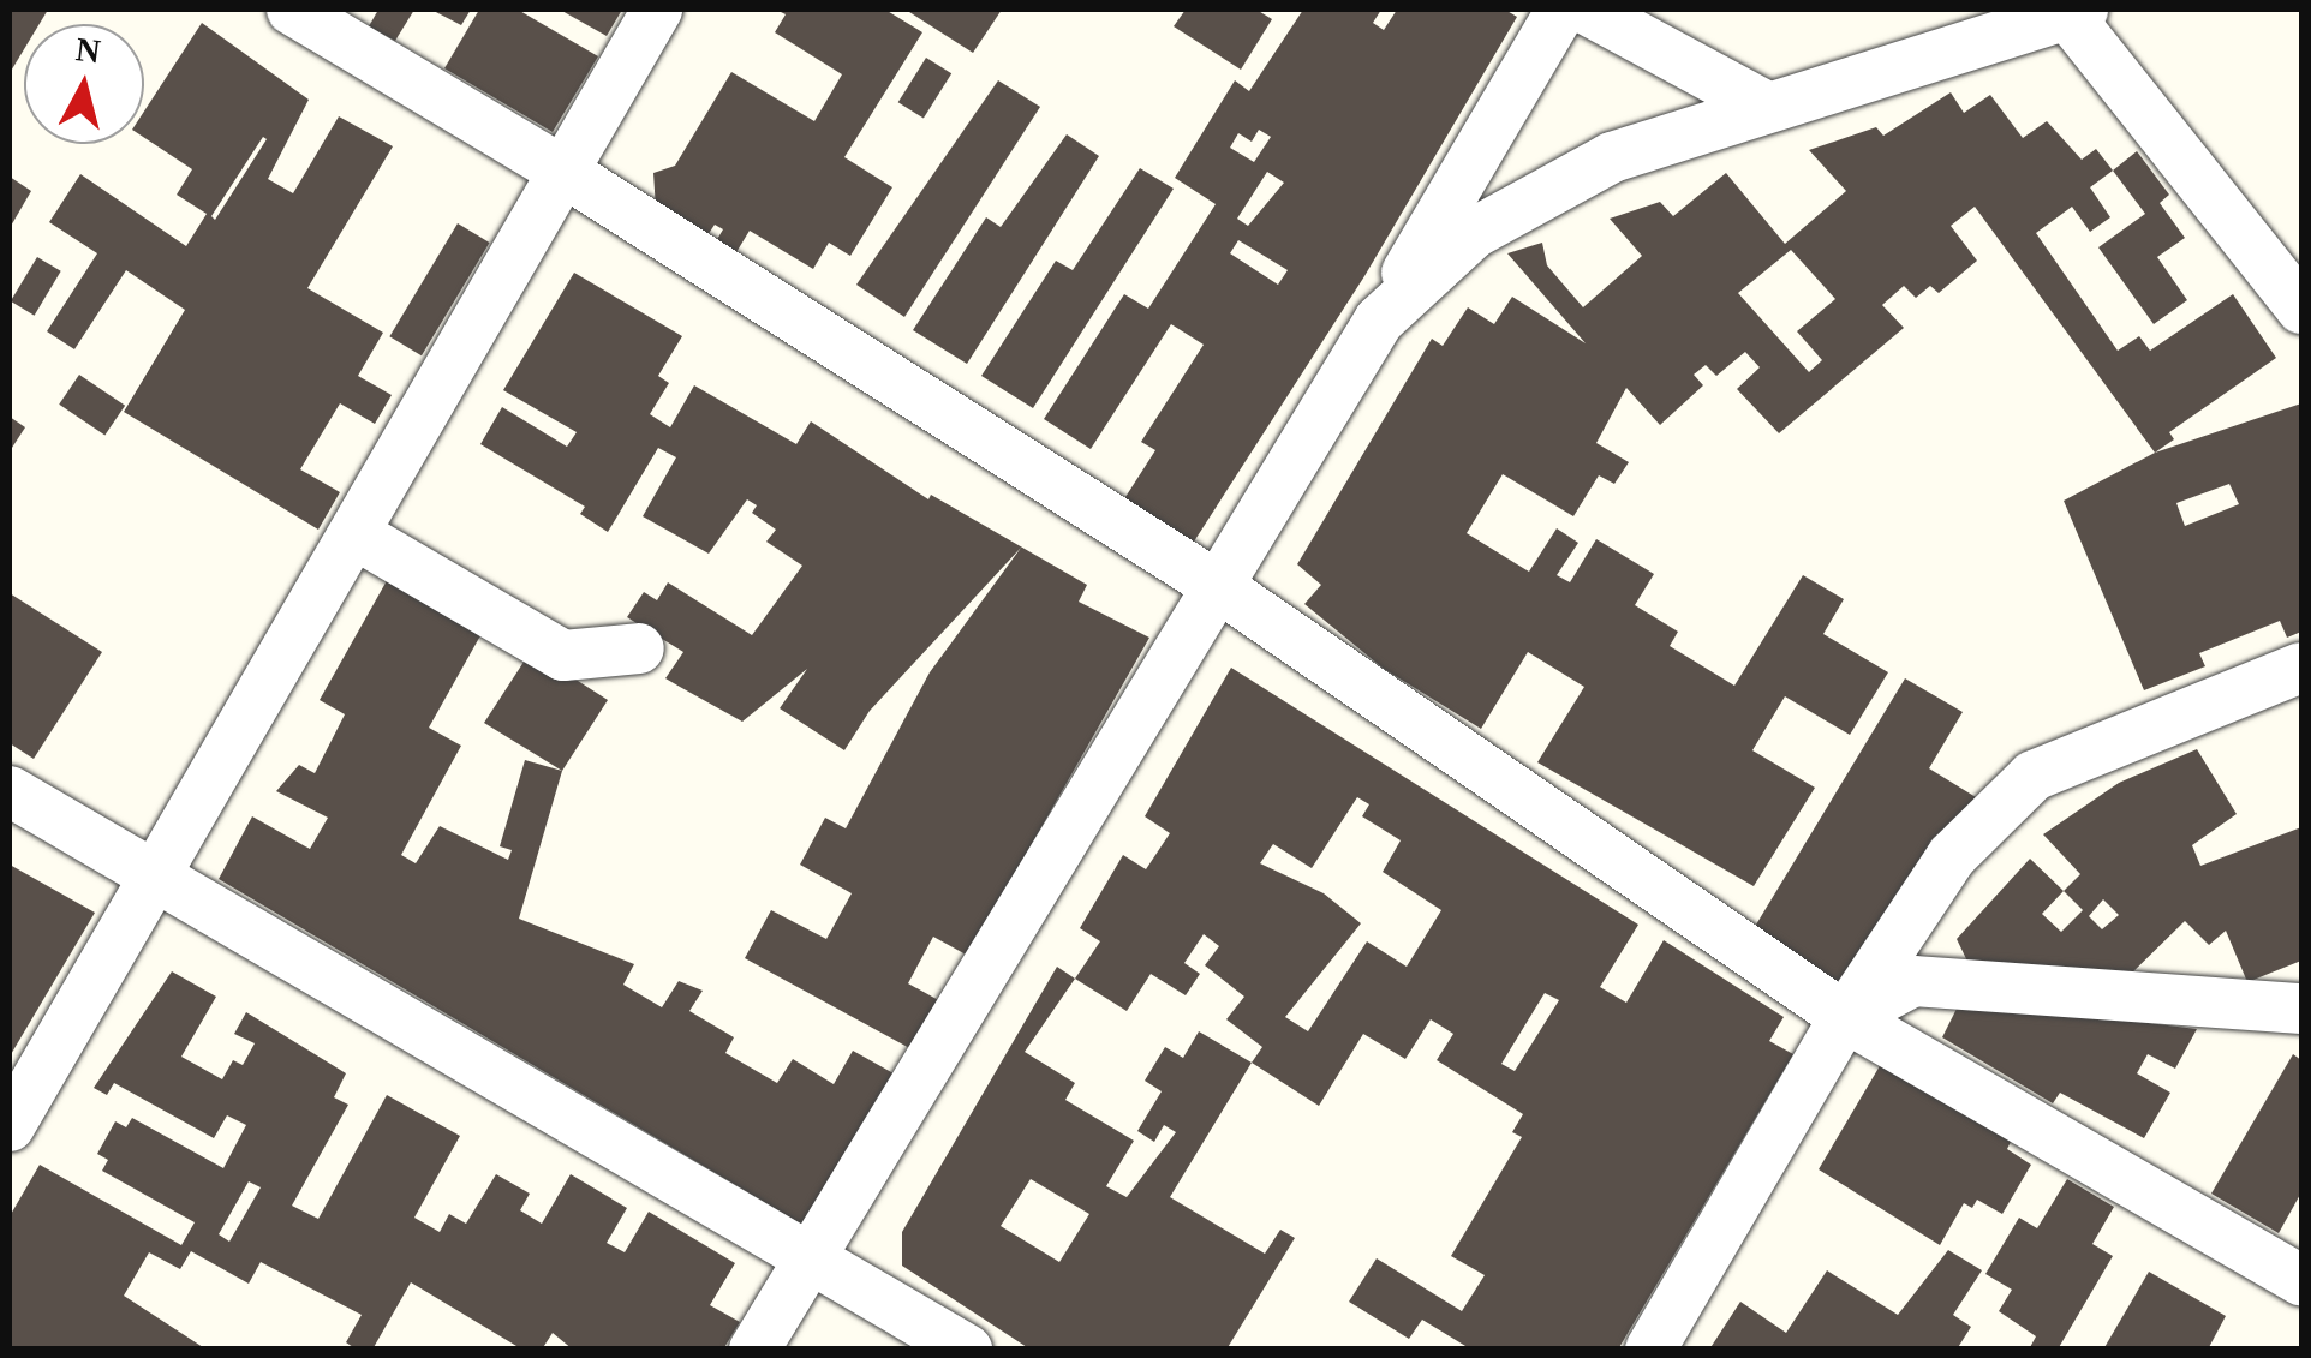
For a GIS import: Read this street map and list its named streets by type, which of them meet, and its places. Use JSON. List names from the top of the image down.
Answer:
{
  "north": "top"
}
